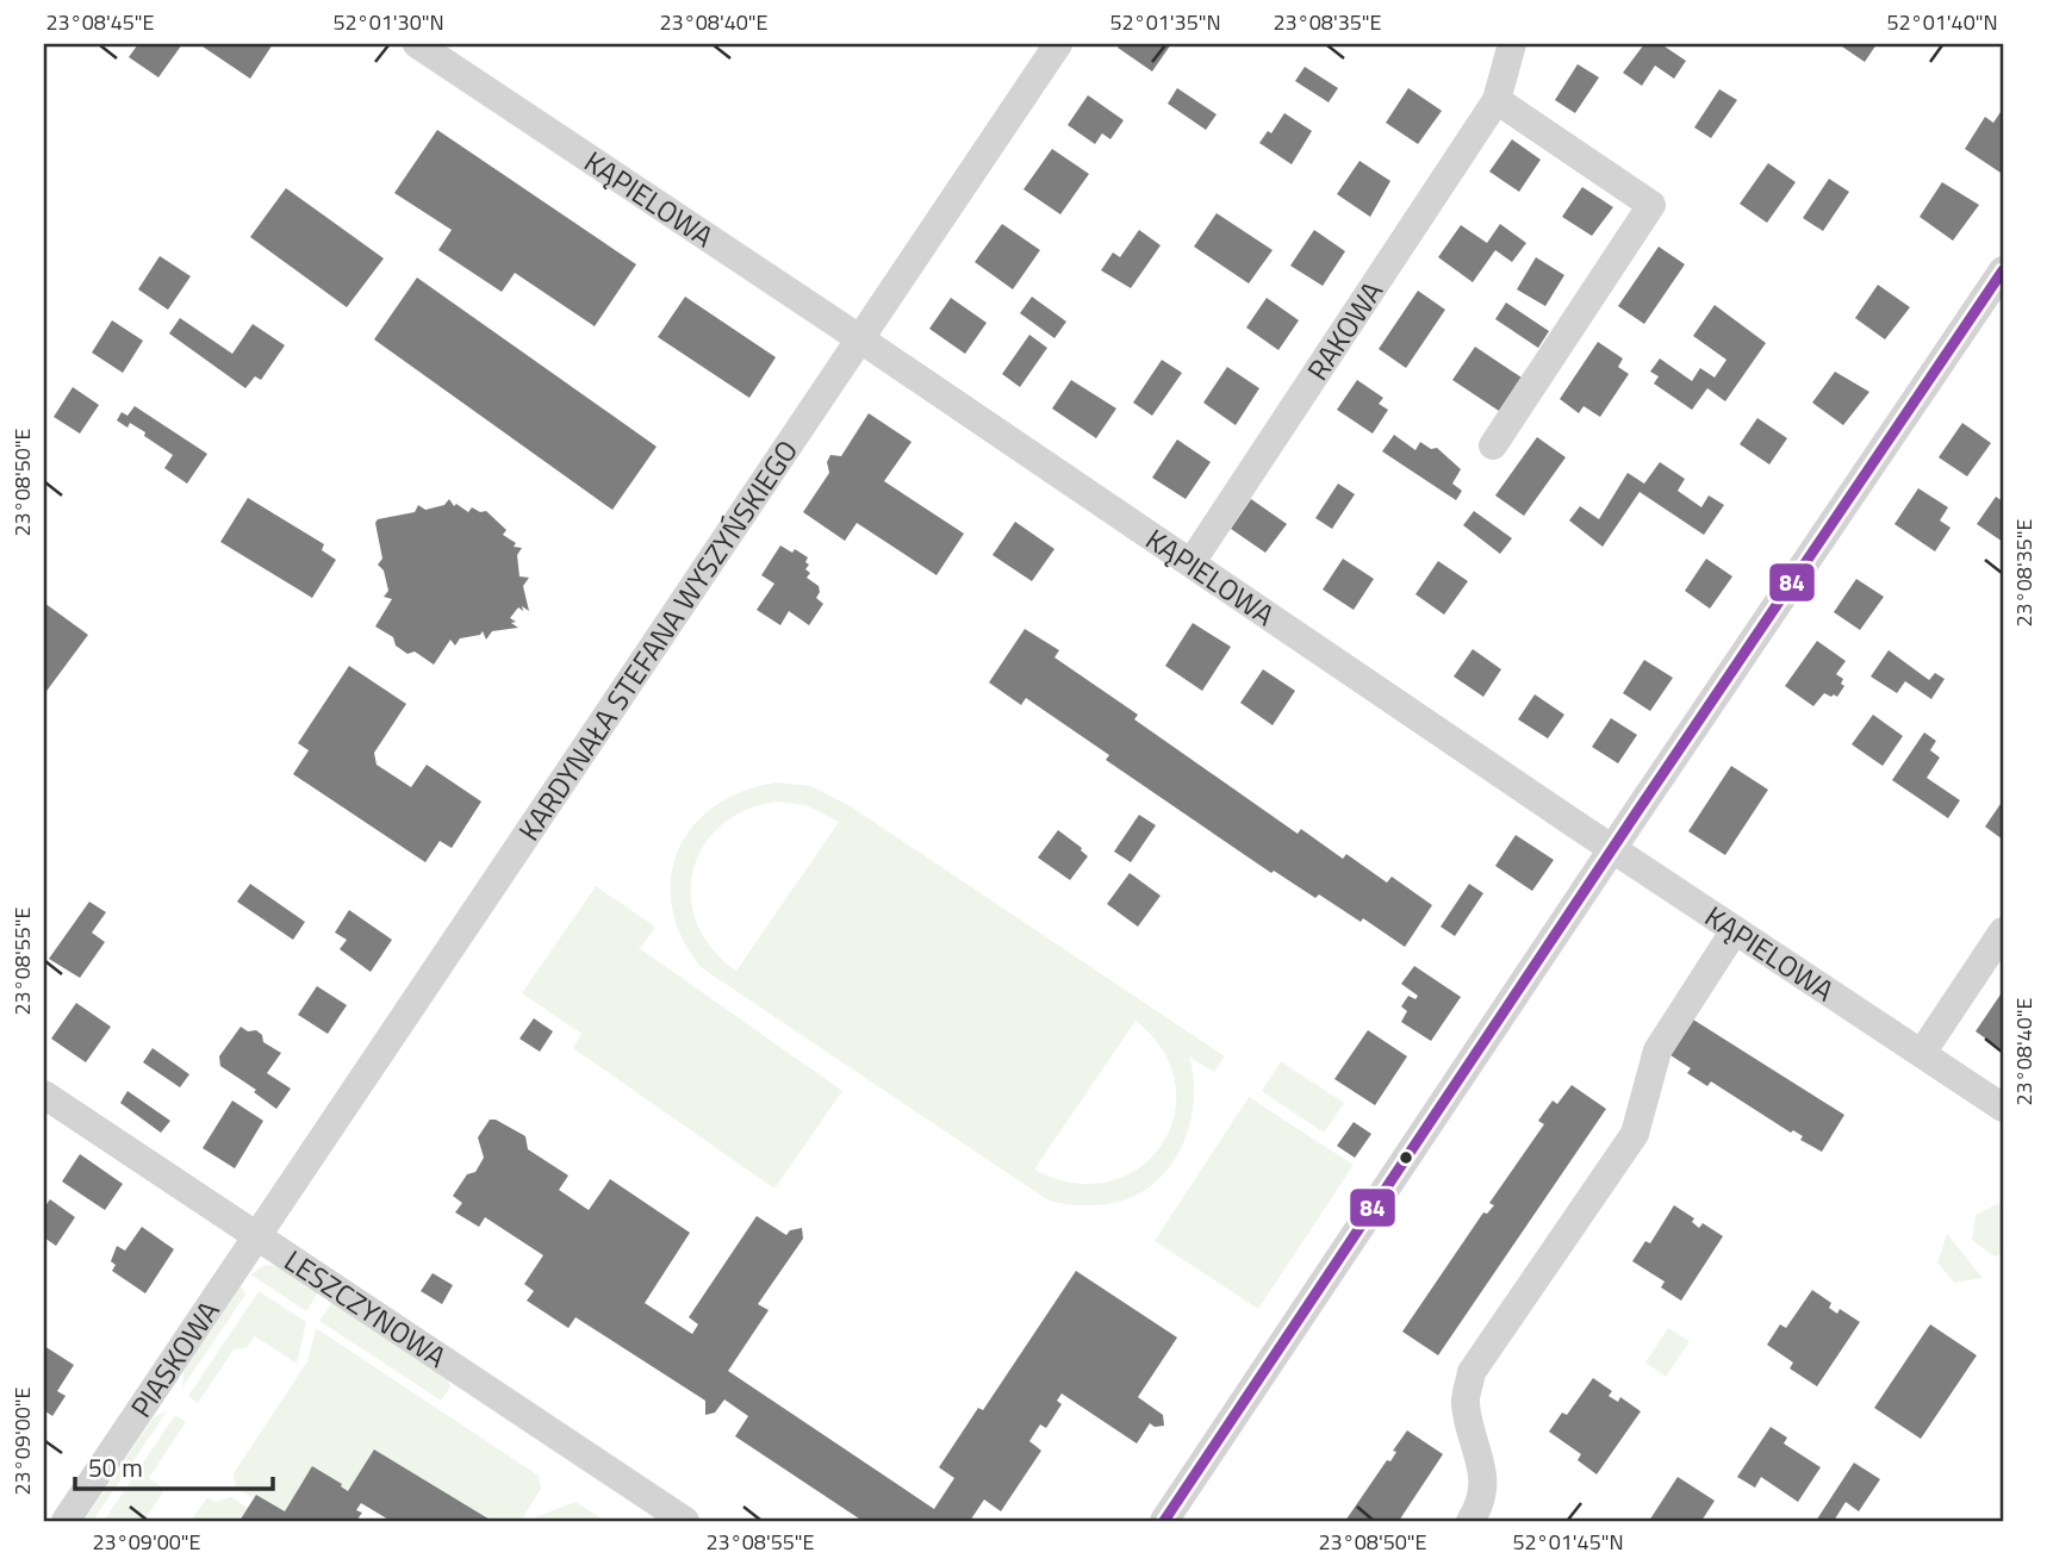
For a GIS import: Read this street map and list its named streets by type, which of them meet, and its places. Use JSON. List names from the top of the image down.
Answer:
{
  "streets": {
    "street": [
      "KĄPIELOWA",
      "RAKOWA",
      "KARDYNAŁA STEFANA WYSZYŃSKIEGO",
      "LESZCZYNOWA",
      "PIASKOWA"
    ]
  },
  "crossings": [
    ["KĄPIELOWA", "RAKOWA"],
    ["KĄPIELOWA", "KARDYNAŁA STEFANA WYSZYŃSKIEGO"],
    ["KARDYNAŁA STEFANA WYSZYŃSKIEGO", "LESZCZYNOWA"],
    ["KARDYNAŁA STEFANA WYSZYŃSKIEGO", "PIASKOWA"],
    ["LESZCZYNOWA", "PIASKOWA"]
  ],
  "lines": ["transit line 84"],
  "scale_bar": "50 m",
  "coordinates": [
    "23°08'45\"E",
    "52°01'30\"N",
    "23°08'40\"E",
    "52°01'35\"N",
    "23°08'35\"E",
    "52°01'40\"N",
    "23°08'50\"E",
    "23°08'55\"E",
    "23°09'00\"E",
    "52°01'45\"N"
  ]
}
